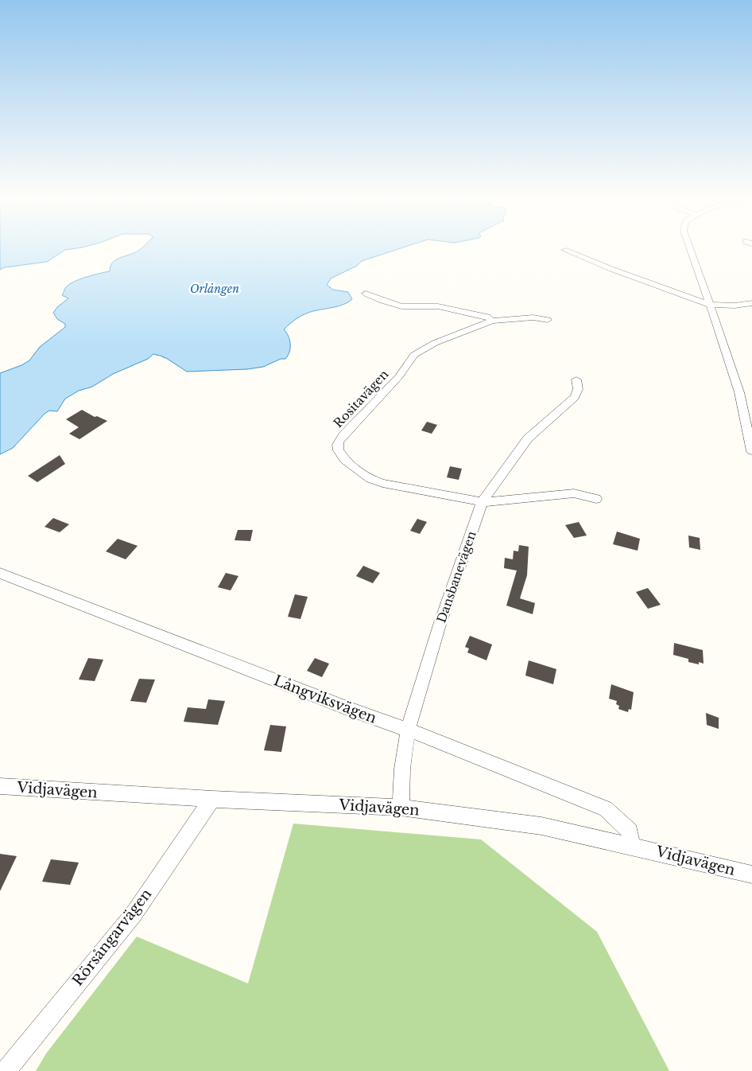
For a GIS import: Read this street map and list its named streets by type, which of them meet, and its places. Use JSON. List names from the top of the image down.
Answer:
{
  "streets": {
    "street": [
      "Rositavägen",
      "Dansbanevägen",
      "Långviksvägen",
      "Vidjavägen",
      "Rörsångarvägen"
    ]
  },
  "crossings": [
    ["Rositavägen", "Dansbanevägen"],
    ["Dansbanevägen", "Långviksvägen"],
    ["Dansbanevägen", "Vidjavägen"],
    ["Långviksvägen", "Vidjavägen"],
    ["Vidjavägen", "Rörsångarvägen"]
  ],
  "water": ["Orlången"]
}
